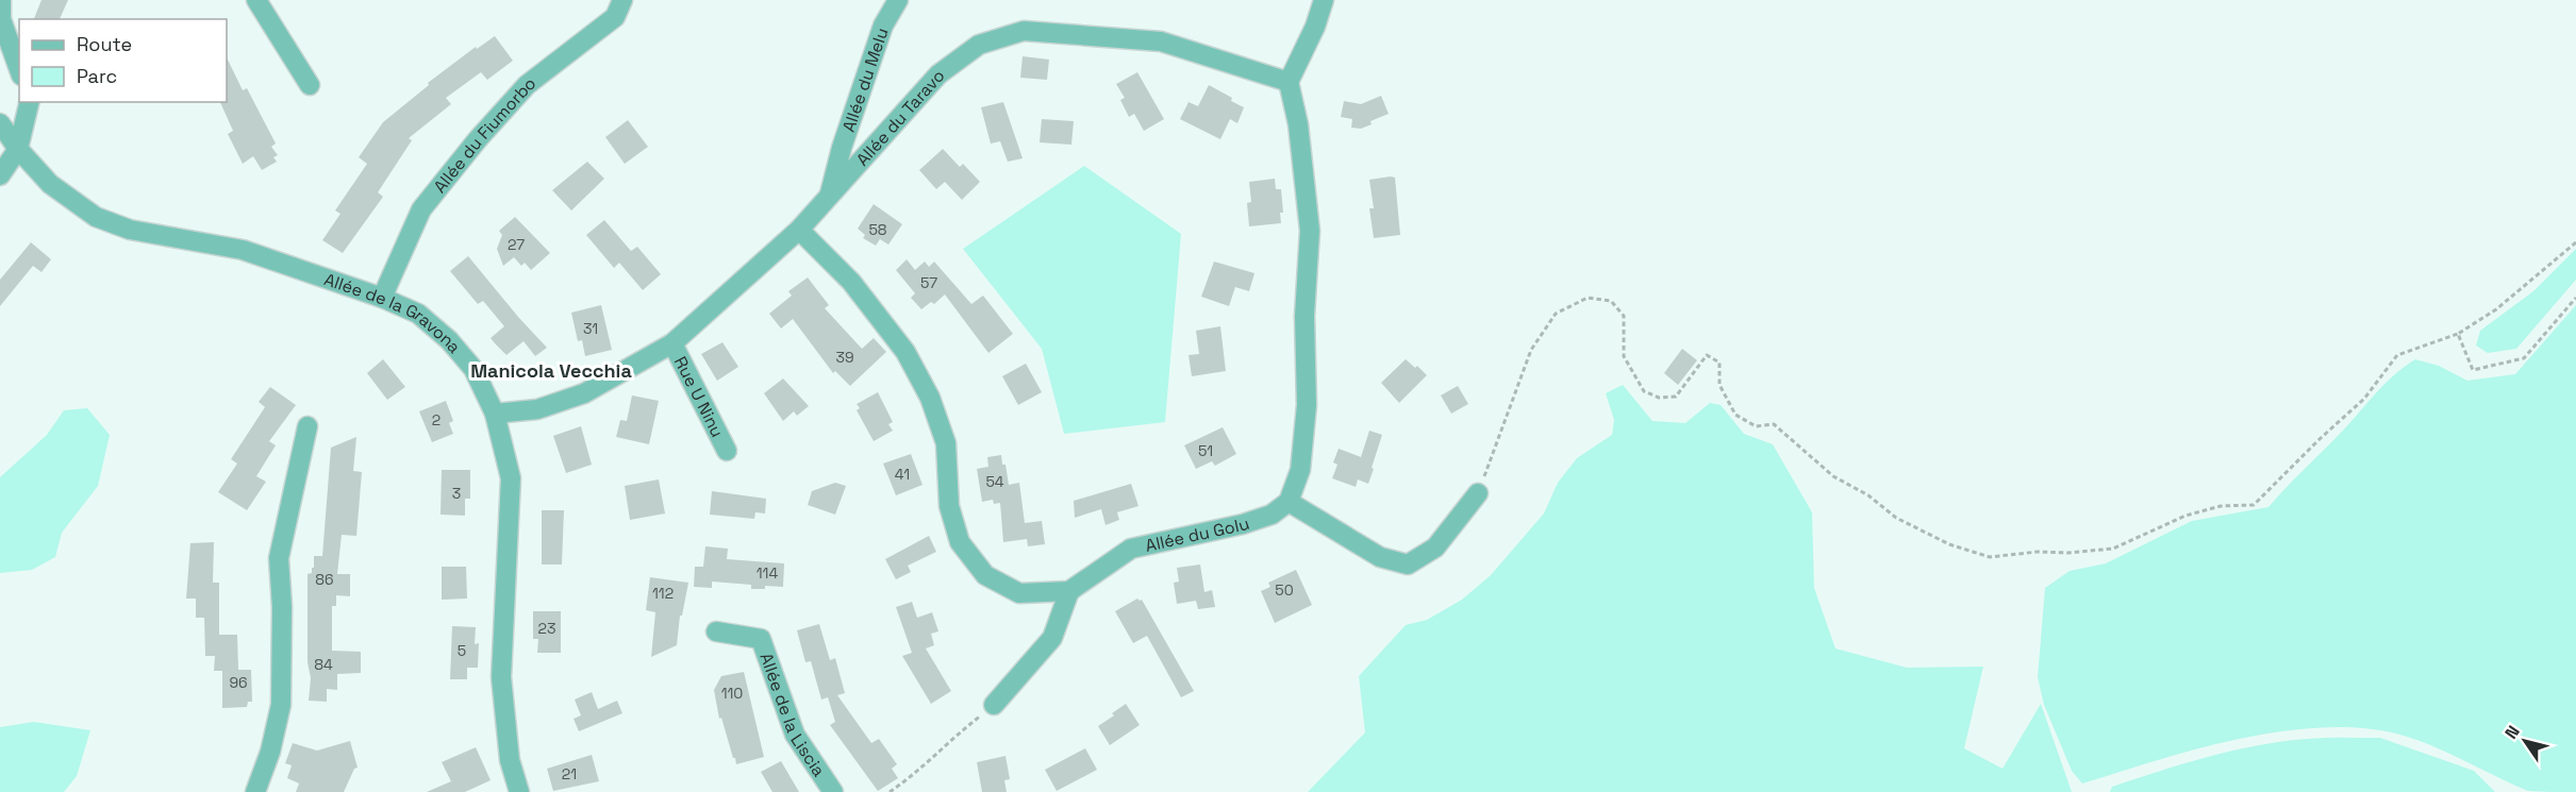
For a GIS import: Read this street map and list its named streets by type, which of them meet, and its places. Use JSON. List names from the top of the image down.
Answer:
{
  "streets": {
    "street": [
      "Allée du Melu",
      "Allée du Taravo",
      "Allée du Fiumorbo",
      "Allée de la Gravona",
      "Rue U Ninu",
      "Allée du Golu",
      "Allée de la Liscia"
    ]
  },
  "crossings": [
    ["Allée du Melu", "Allée du Taravo"],
    ["Allée du Taravo", "Allée de la Gravona"],
    ["Allée du Taravo", "Rue U Ninu"],
    ["Allée du Fiumorbo", "Allée de la Gravona"]
  ],
  "districts": ["Manicola Vecchia"],
  "house_numbers": [
    "58",
    "27",
    "57",
    "31",
    "39",
    "2",
    "51",
    "41",
    "54",
    "3",
    "114",
    "86",
    "50",
    "112",
    "23",
    "5",
    "84",
    "96",
    "110",
    "21"
  ],
  "legend": ["Route", "Parc"],
  "north": "top left"
}
